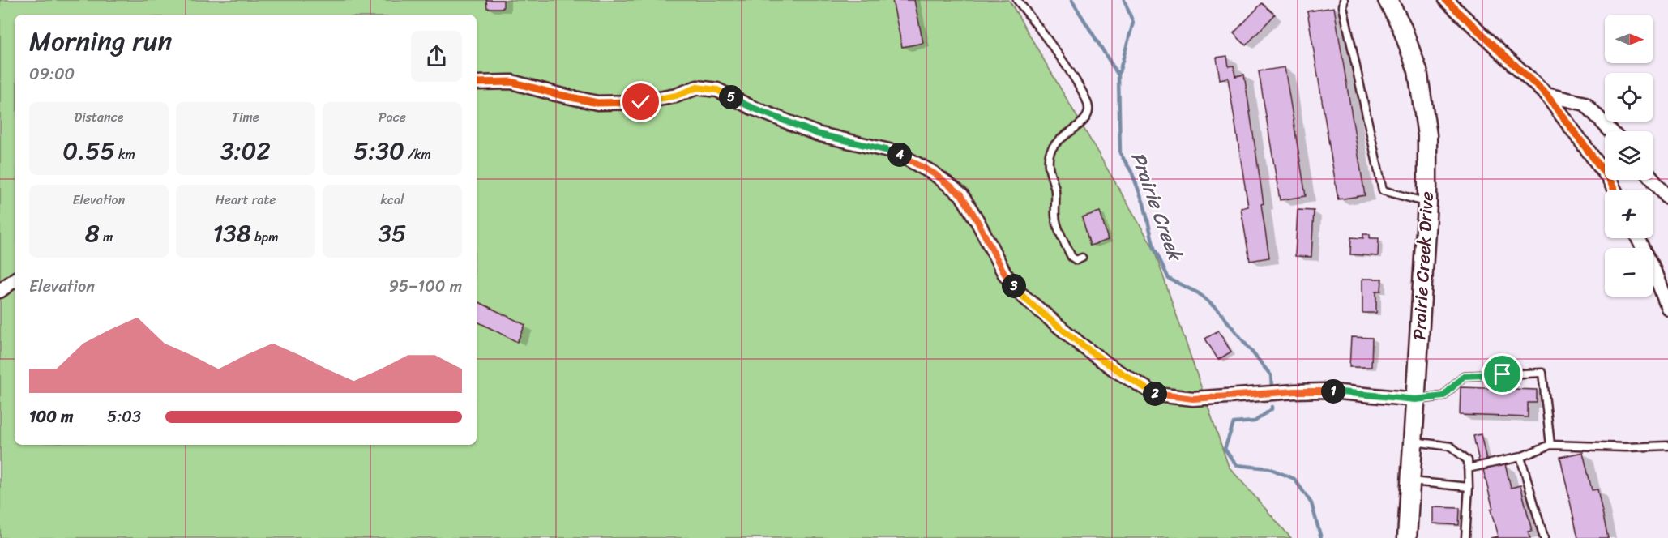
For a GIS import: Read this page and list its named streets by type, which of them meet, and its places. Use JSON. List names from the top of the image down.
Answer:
{
  "streets": {
    "main road": ["Prairie Creek Drive"]
  },
  "water": ["Prairie Creek"],
  "north": "right",
  "page": {
    "map_buttons": ["+", "−"],
    "heading": ["Morning run", "09:00"],
    "pins": [
      "5",
      "4",
      "3",
      "1",
      "2"
    ],
    "stats": [
      ["Distance", "0.55 km"],
      ["Time", "3:02"],
      ["Pace", "5:30 /km"],
      ["Elevation", "8 m"],
      ["Heart rate", "138 bpm"],
      ["kcal", "35"]
    ],
    "chart": ["Elevation", "95–100 m"],
    "list": [
      {
        "name": "100 m",
        "note": "5:03"
      }
    ]
  }
}
